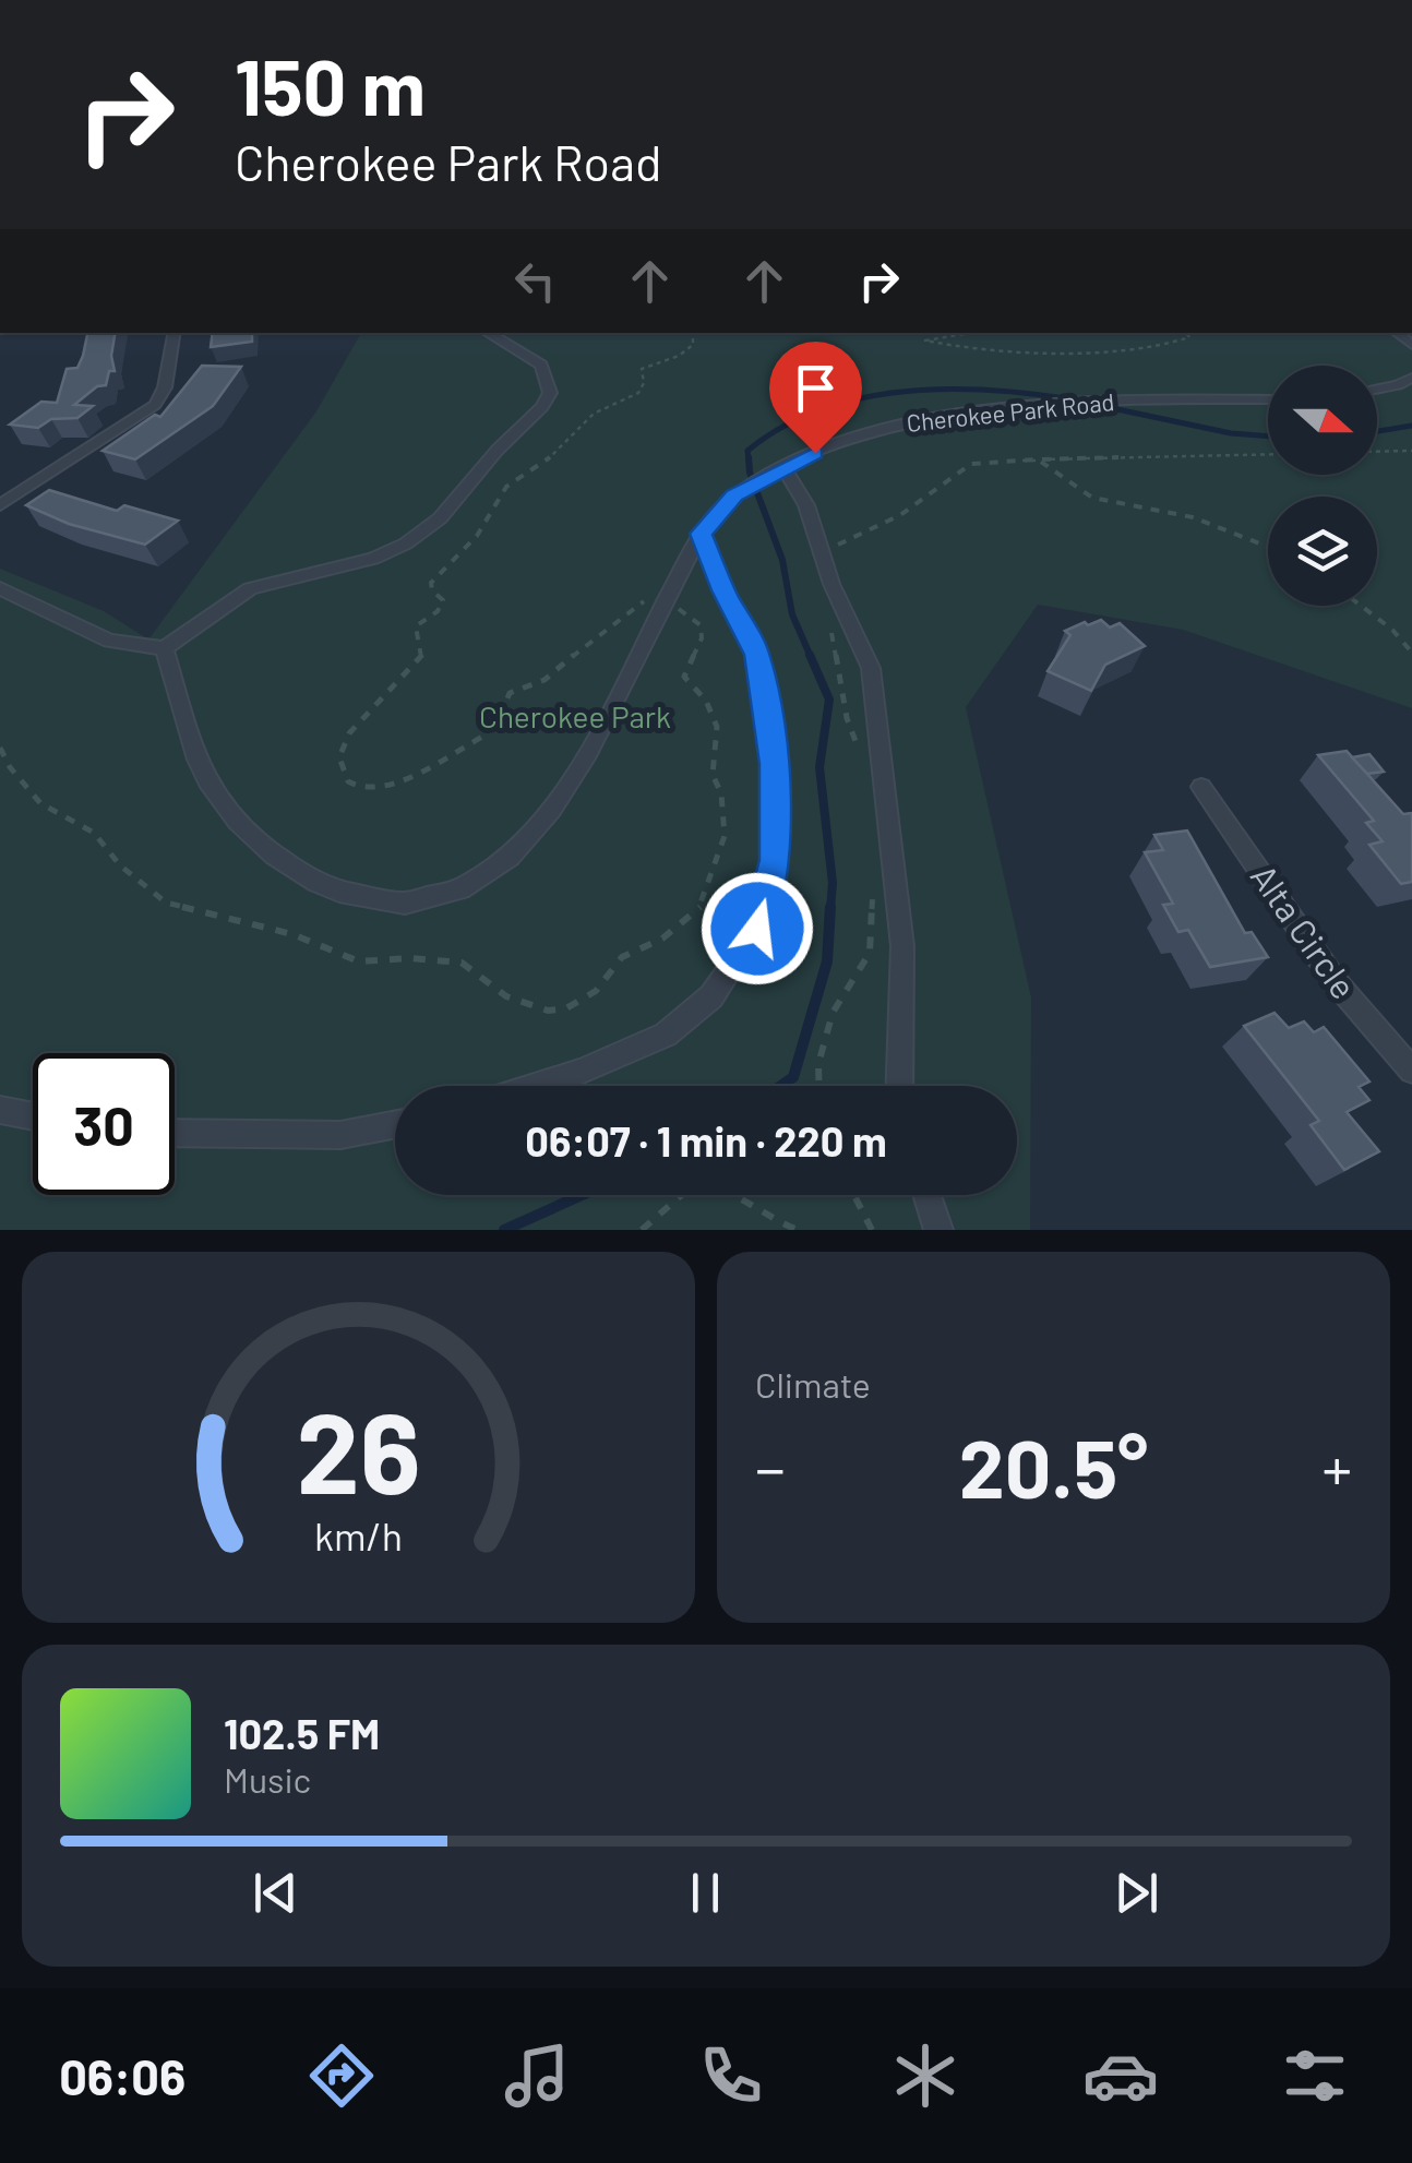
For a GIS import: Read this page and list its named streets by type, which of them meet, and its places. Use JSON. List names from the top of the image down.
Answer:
{
  "streets": {
    "street": ["Cherokee Park Road", "Alta Circle"]
  },
  "parks": ["Cherokee Park"],
  "north": "right",
  "page": {
    "turn": ["150 m", "Cherokee Park Road"],
    "limit": "30",
    "trip": "06:07 · 1 min · 220 m",
    "tile": "Climate",
    "heat": ["−", "20.5°", "+"],
    "song": ["102.5 FM", "Music"],
    "tabs": "06:06",
    "gauge": ["26", "km/h"]
  }
}
